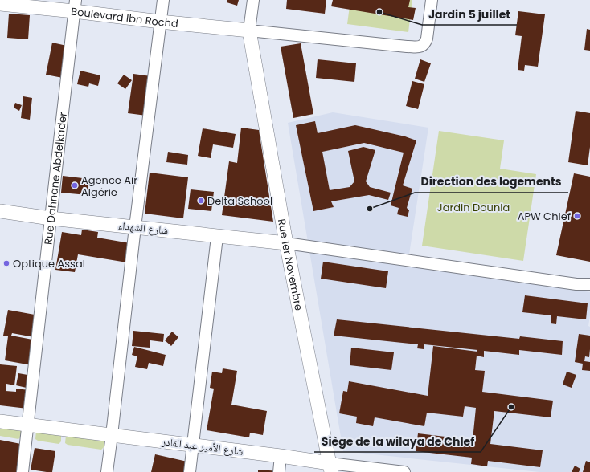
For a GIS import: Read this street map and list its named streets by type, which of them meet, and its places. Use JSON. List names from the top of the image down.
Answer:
{
  "streets": {
    "street": [
      "Boulevard Ibn Rochd",
      "Rue Dahnane Abdelkader",
      "شارع الشهداء",
      "Rue 1er Novembre",
      "شارع الأمير عبد القادر"
    ]
  },
  "crossings": [
    ["Boulevard Ibn Rochd", "Rue Dahnane Abdelkader"],
    ["Boulevard Ibn Rochd", "Rue 1er Novembre"],
    ["Rue Dahnane Abdelkader", "شارع الشهداء"],
    ["Rue Dahnane Abdelkader", "شارع الأمير عبد القادر"],
    ["شارع الشهداء", "Rue 1er Novembre"],
    ["Rue 1er Novembre", "شارع الأمير عبد القادر"]
  ],
  "parks": ["Jardin Dounia"],
  "places": [
    "Jardin 5 juillet",
    "Agence Air Algérie",
    "Delta School",
    "Direction des logements",
    "APW Chlef",
    "Optique Assal",
    "Siège de la wilaya de Chlef"
  ]
}
